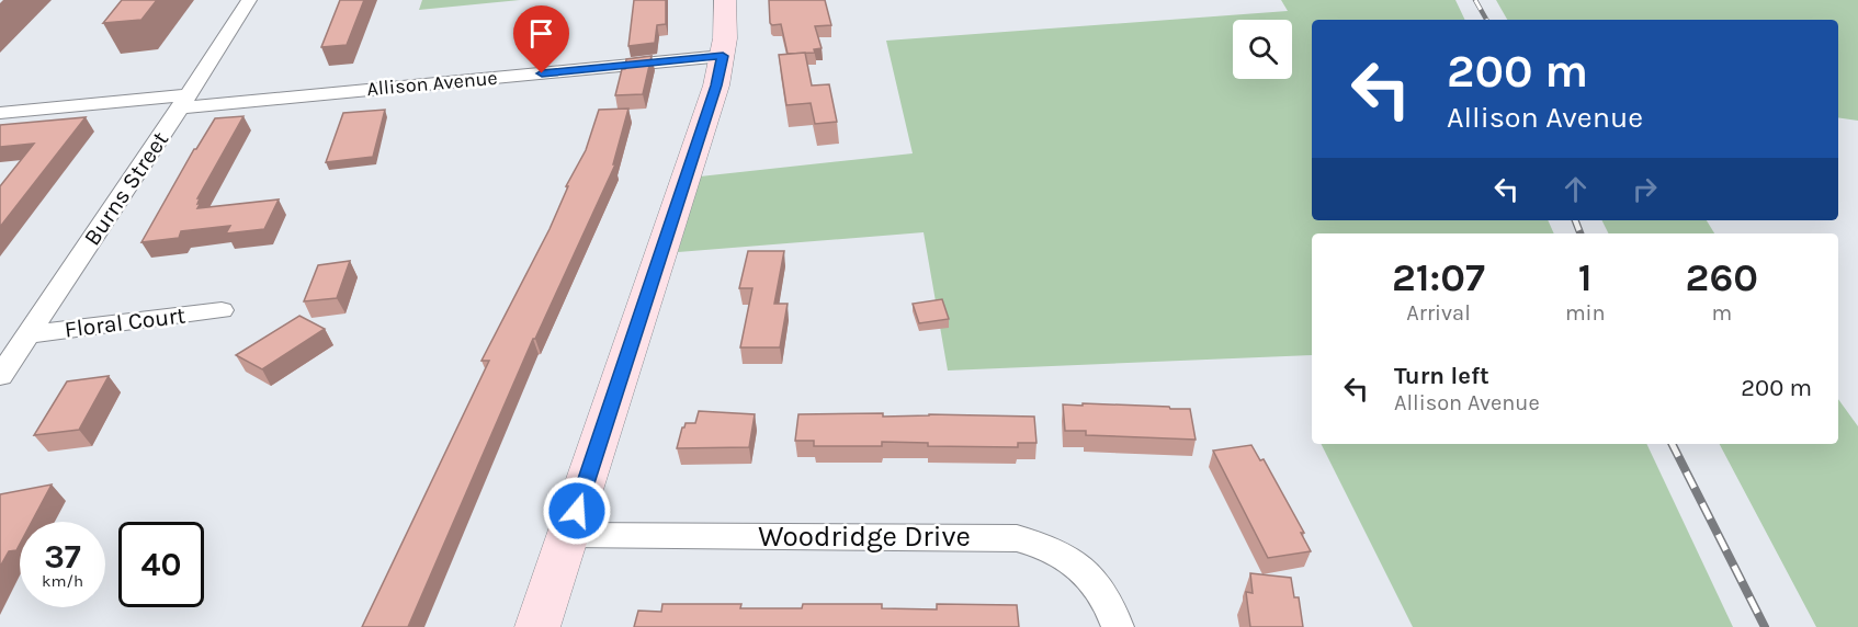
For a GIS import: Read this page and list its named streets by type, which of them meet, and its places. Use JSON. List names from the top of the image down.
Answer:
{
  "streets": {
    "street": [
      "Allison Avenue",
      "Burns Street",
      "Floral Court",
      "Woodridge Drive"
    ]
  },
  "crossings": [
    ["Allison Avenue", "Burns Street"],
    ["Burns Street", "Floral Court"]
  ],
  "page": {
    "turn": ["200 m", "Allison Avenue"],
    "eta": [
      "21:07",
      "Arrival",
      "1",
      "min",
      "260",
      "m"
    ],
    "list": [
      {
        "name": "Turn left",
        "note": "Allison Avenue",
        "value": "200 m"
      }
    ],
    "speed": "37 km/h",
    "limit": "40"
  }
}
